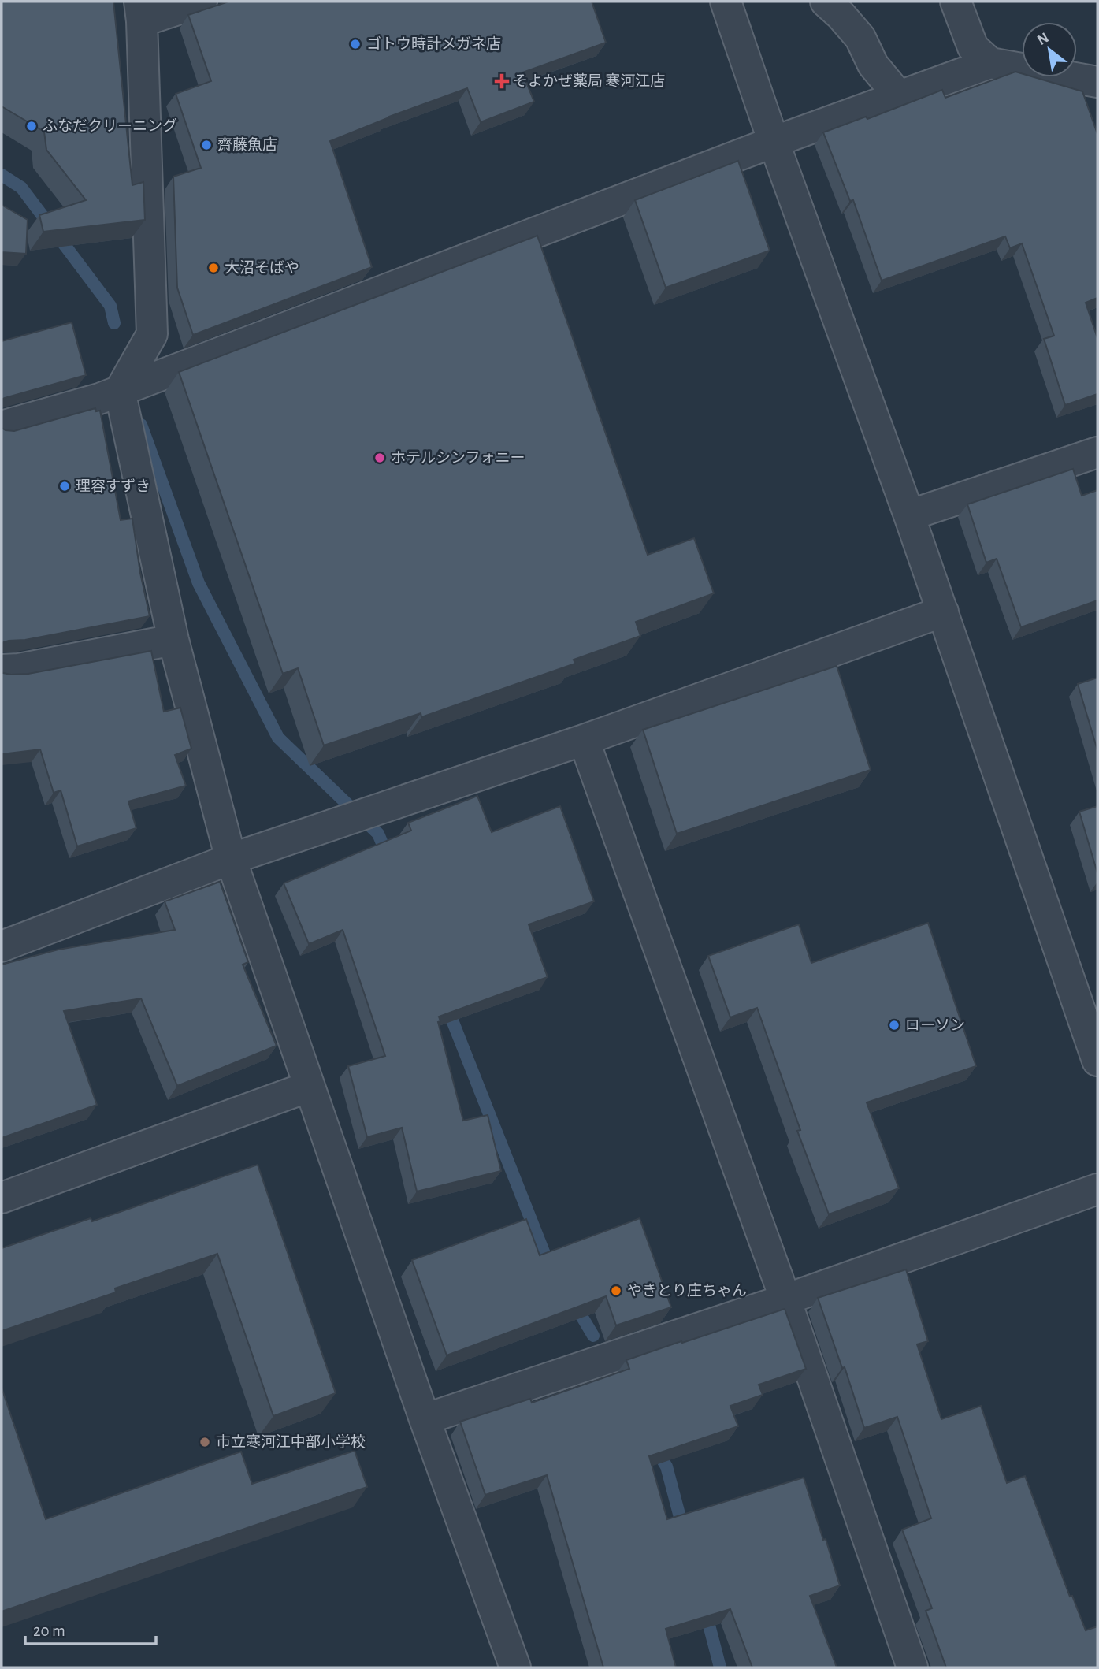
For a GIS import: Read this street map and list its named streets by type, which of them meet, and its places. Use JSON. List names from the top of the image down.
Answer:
{
  "places": {
    "other": [
      "ゴトウ時計メガネ店",
      "ふなだクリーニング",
      "齋藤魚店",
      "大沼そばや",
      "ホテルシンフォニー",
      "理容すずき",
      "ローソン",
      "やきとり庄ちゃん",
      "市立寒河江中部小学校"
    ],
    "health": ["そよかぜ薬局 寒河江店"]
  },
  "scale_bar": "20 m",
  "north": "top left"
}
